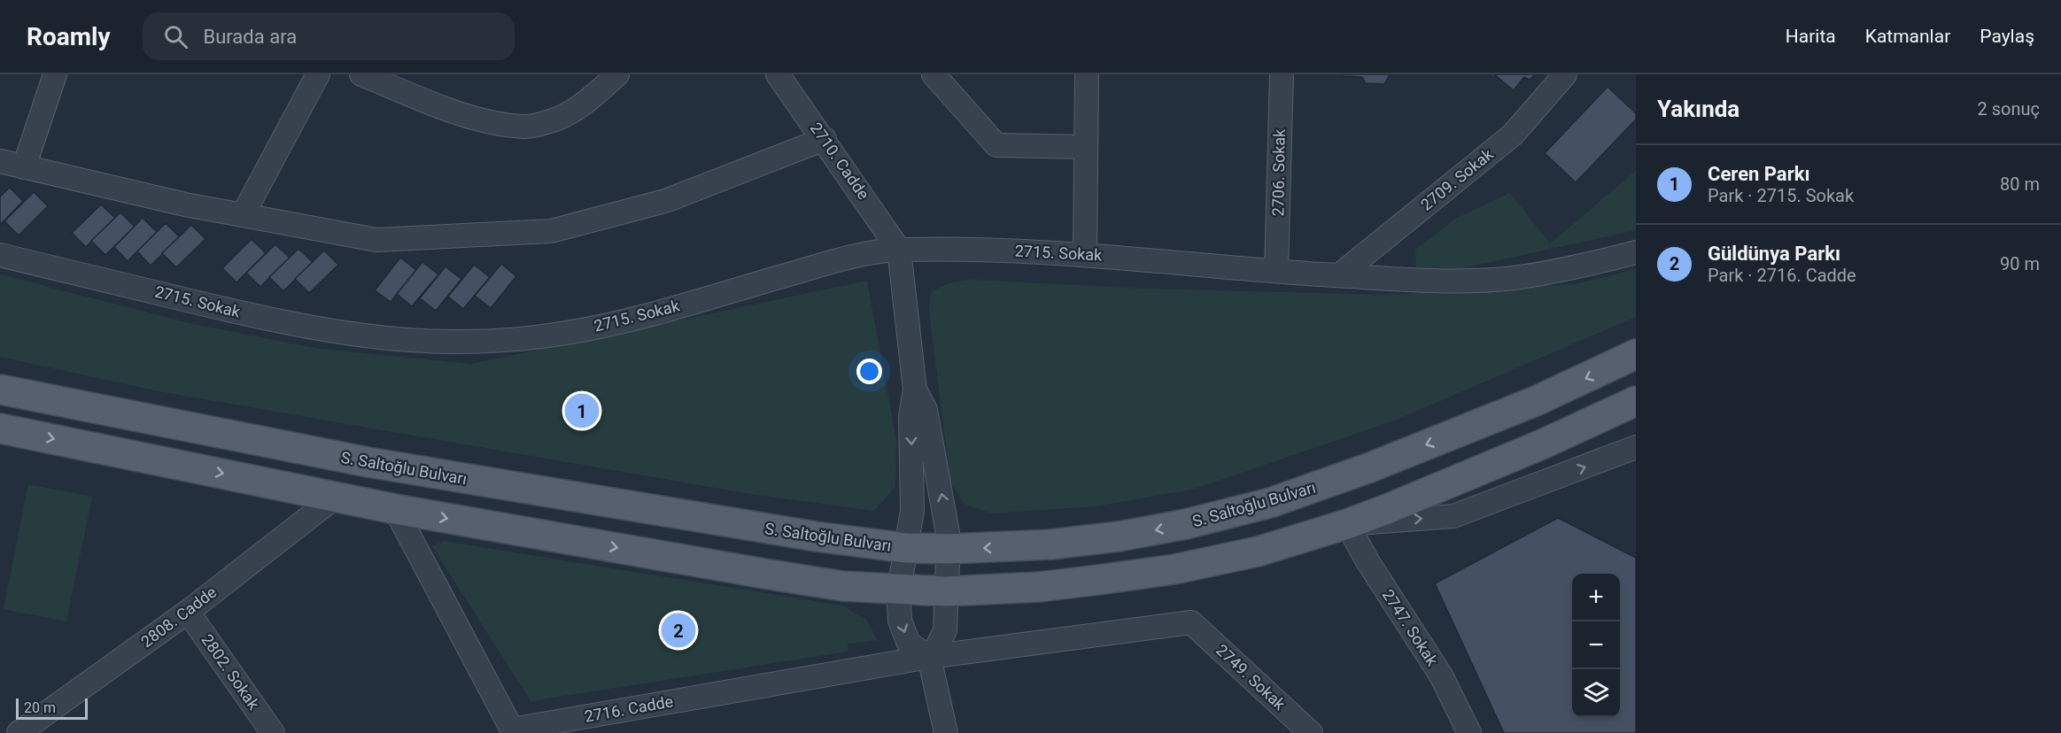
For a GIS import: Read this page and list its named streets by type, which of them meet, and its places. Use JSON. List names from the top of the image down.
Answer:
{
  "streets": {
    "main road": ["S. Saltoğlu Bulvarı"],
    "street": [
      "2710. Cadde",
      "2706. Sokak",
      "2709. Sokak",
      "2715. Sokak",
      "2808. Cadde",
      "2747. Sokak",
      "2802. Sokak",
      "2749. Sokak",
      "2716. Cadde"
    ]
  },
  "crossings": [
    ["2710. Cadde", "2715. Sokak"],
    ["2706. Sokak", "2715. Sokak"],
    ["2709. Sokak", "2715. Sokak"],
    ["2808. Cadde", "2802. Sokak"],
    ["2749. Sokak", "2716. Cadde"]
  ],
  "scale_bar": "20 m",
  "page": {
    "header": "Roamly",
    "search": "Burada ara",
    "nav": ["Harita", "Katmanlar", "Paylaş"],
    "heading": ["Yakında", "2 sonuç"],
    "list": [
      {
        "mark": "1",
        "name": "Ceren Parkı",
        "note": "Park · 2715. Sokak",
        "value": "80 m"
      },
      {
        "mark": "2",
        "name": "Güldünya Parkı",
        "note": "Park · 2716. Cadde",
        "value": "90 m"
      }
    ],
    "pins": ["1", "2"],
    "map_buttons": ["+", "−"],
    "scale": "20 m"
  }
}
